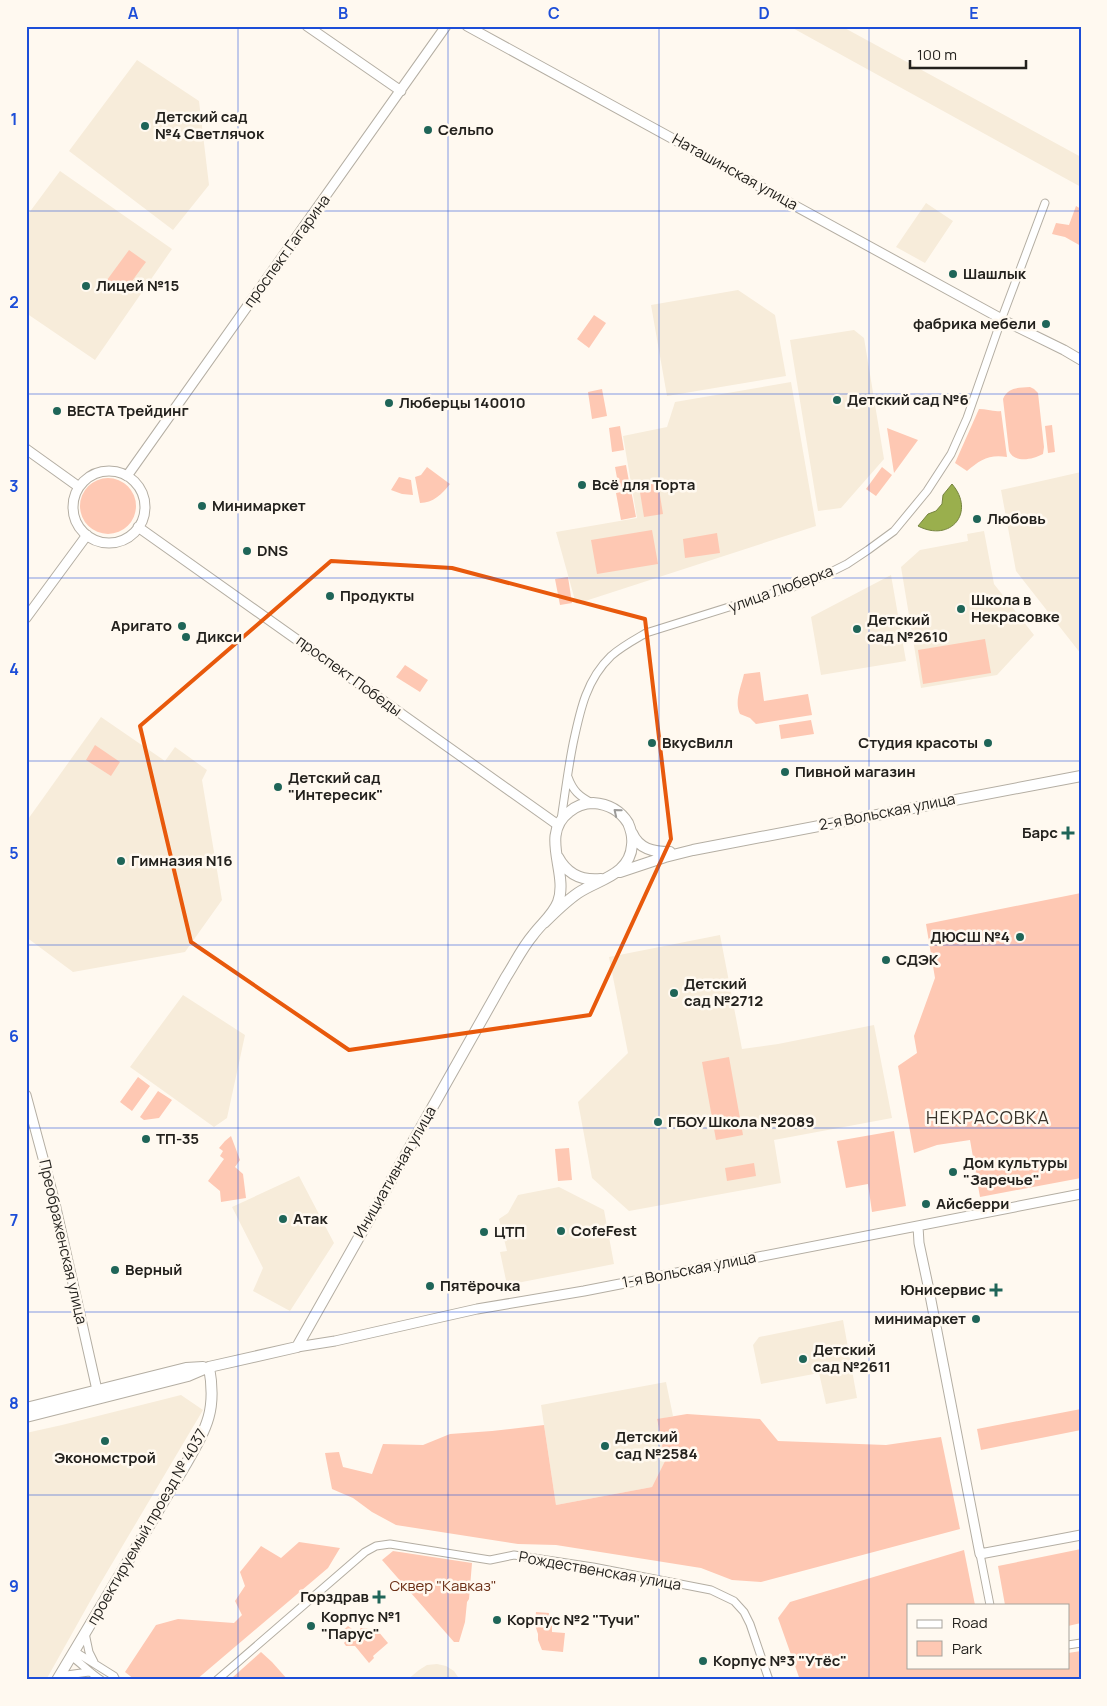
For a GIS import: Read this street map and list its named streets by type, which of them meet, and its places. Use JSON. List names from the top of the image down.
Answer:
{
  "streets": {
    "main road": ["2-я Вольская улица", "Инициативная улица", "проектируемый проезд № 4037"],
    "street": [
      "Наташинская улица",
      "проспект Гагарина",
      "улица Люберка",
      "проспект Победы",
      "Преображенская улица",
      "1-я Вольская улица",
      "Рождественская улица"
    ]
  },
  "crossings": [
    ["Наташинская улица", "улица Люберка"],
    ["проспект Гагарина", "проспект Победы"],
    ["улица Люберка", "проспект Победы"],
    ["улица Люберка", "2-я Вольская улица"],
    ["улица Люберка", "Инициативная улица"],
    ["проспект Победы", "2-я Вольская улица"],
    ["проспект Победы", "Инициативная улица"],
    ["2-я Вольская улица", "Инициативная улица"],
    ["Инициативная улица", "1-я Вольская улица"]
  ],
  "districts": ["НЕКРАСОВКА"],
  "parks": ["Сквер \"Кавказ\""],
  "places": {
    "other": [
      "Детский сад №4 Светлячок",
      "Сельпо",
      "Шашлык",
      "Лицей №15",
      "фабрика мебели",
      "Детский сад №6",
      "Люберцы 140010",
      "ВЕСТА Трейдинг",
      "Всё для Торта",
      "Минимаркет",
      "Любовь",
      "DNS",
      "Продукты",
      "Школа в Некрасовке",
      "Аригато",
      "Детский сад №2610",
      "Дикси",
      "ВкусВилл",
      "Студия красоты",
      "Пивной магазин",
      "Детский сад \"Интересик\"",
      "Гимназия N16",
      "ДЮСШ №4",
      "СДЭК",
      "Детский сад №2712",
      "ГБОУ Школа №2089",
      "ТП-35",
      "Дом культуры \"Заречье\"",
      "Айсберри",
      "Атак",
      "CofeFest",
      "ЦТП",
      "Верный",
      "Пятёрочка",
      "минимаркет",
      "Детский сад №2611",
      "Экономстрой",
      "Детский сад №2584",
      "Корпус №2 \"Тучи\"",
      "Корпус №1 \"Парус\"",
      "Корпус №3 \"Утёс\""
    ],
    "health": ["Барс", "Юнисервис", "Горздрав"]
  },
  "legend": ["Road", "Park"],
  "scale_bar": "100 m",
  "grid": {
    "columns": [
      "A",
      "B",
      "C",
      "D",
      "E"
    ],
    "rows": [
      "1",
      "2",
      "3",
      "4",
      "5",
      "6",
      "7",
      "8",
      "9"
    ]
  }
}
